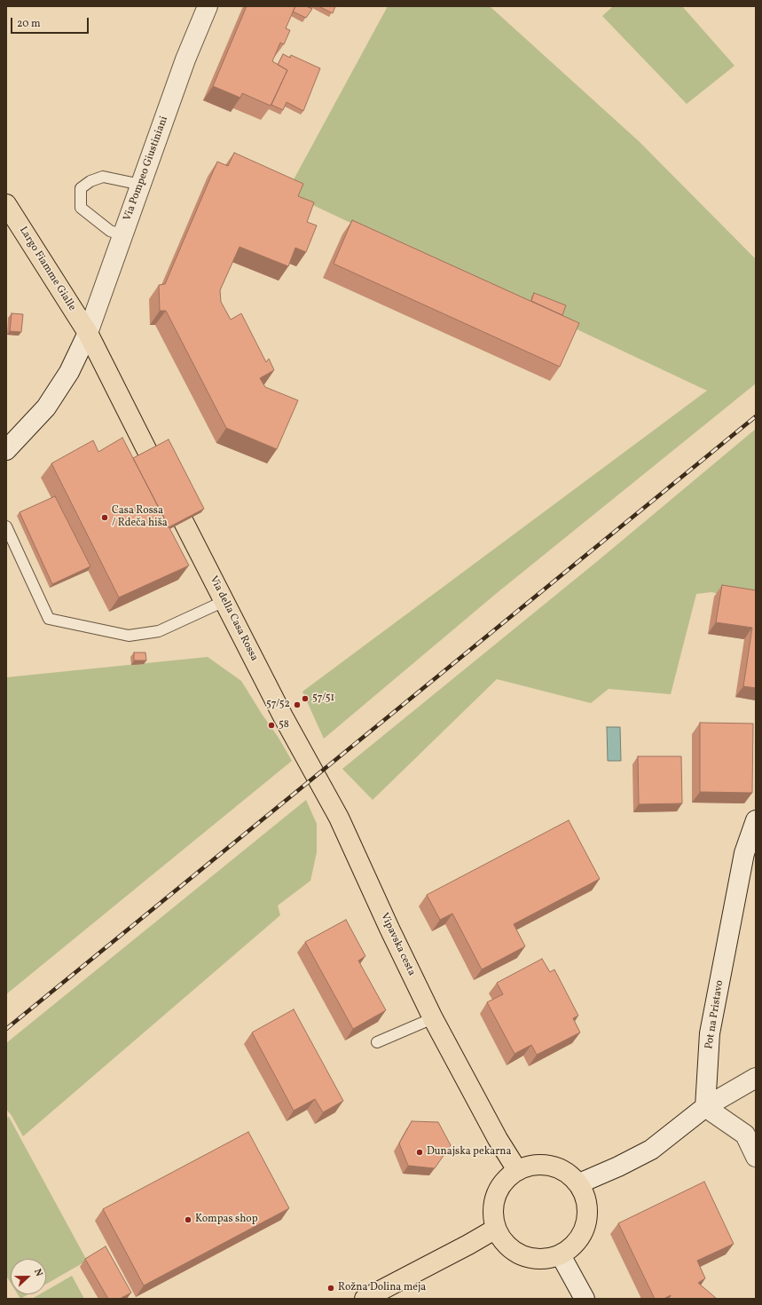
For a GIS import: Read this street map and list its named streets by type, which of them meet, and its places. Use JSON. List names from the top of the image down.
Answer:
{
  "streets": {
    "main road": ["Largo Fiamme Gialle", "Via della Casa Rossa", "Vipavska cesta"],
    "street": ["Via Pompeo Giustiniani", "Pot na Pristavo"]
  },
  "crossings": [
    ["Via Pompeo Giustiniani", "Largo Fiamme Gialle"],
    ["Via della Casa Rossa", "Vipavska cesta"]
  ],
  "places": [
    "Casa Rossa / Rdeča hiša",
    "57/51",
    "57/52",
    "58",
    "Dunajska pekarna",
    "Kompas shop",
    "Rožna Dolina meja"
  ],
  "scale_bar": "20 m",
  "north": "right"
}
